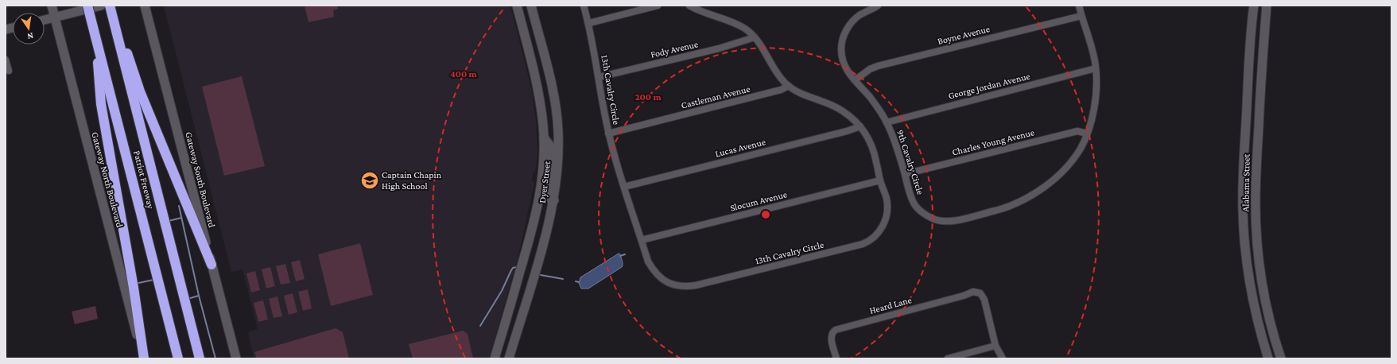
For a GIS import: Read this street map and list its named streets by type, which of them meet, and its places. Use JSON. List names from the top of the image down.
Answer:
{
  "streets": {
    "highway": ["Patriot Freeway"],
    "main road": [
      "Gateway North Boulevard",
      "Gateway South Boulevard",
      "Dyer Street",
      "Alabama Street"
    ],
    "street": [
      "Boyne Avenue",
      "Fody Avenue",
      "George Jordan Avenue",
      "13th Cavalry Circle",
      "Castleman Avenue",
      "Charles Young Avenue",
      "Lucas Avenue",
      "9th Cavalry Circle",
      "Slocum Avenue",
      "Heard Lane"
    ]
  },
  "crossings": [
    ["Boyne Avenue", "9th Cavalry Circle"],
    ["Fody Avenue", "13th Cavalry Circle"],
    ["George Jordan Avenue", "9th Cavalry Circle"],
    ["13th Cavalry Circle", "Castleman Avenue"],
    ["13th Cavalry Circle", "Lucas Avenue"],
    ["13th Cavalry Circle", "Slocum Avenue"],
    ["Charles Young Avenue", "9th Cavalry Circle"]
  ],
  "places": {
    "school or university": ["Captain Chapin High School"]
  },
  "north": "bottom",
  "rings": ["400 m", "200 m"]
}
